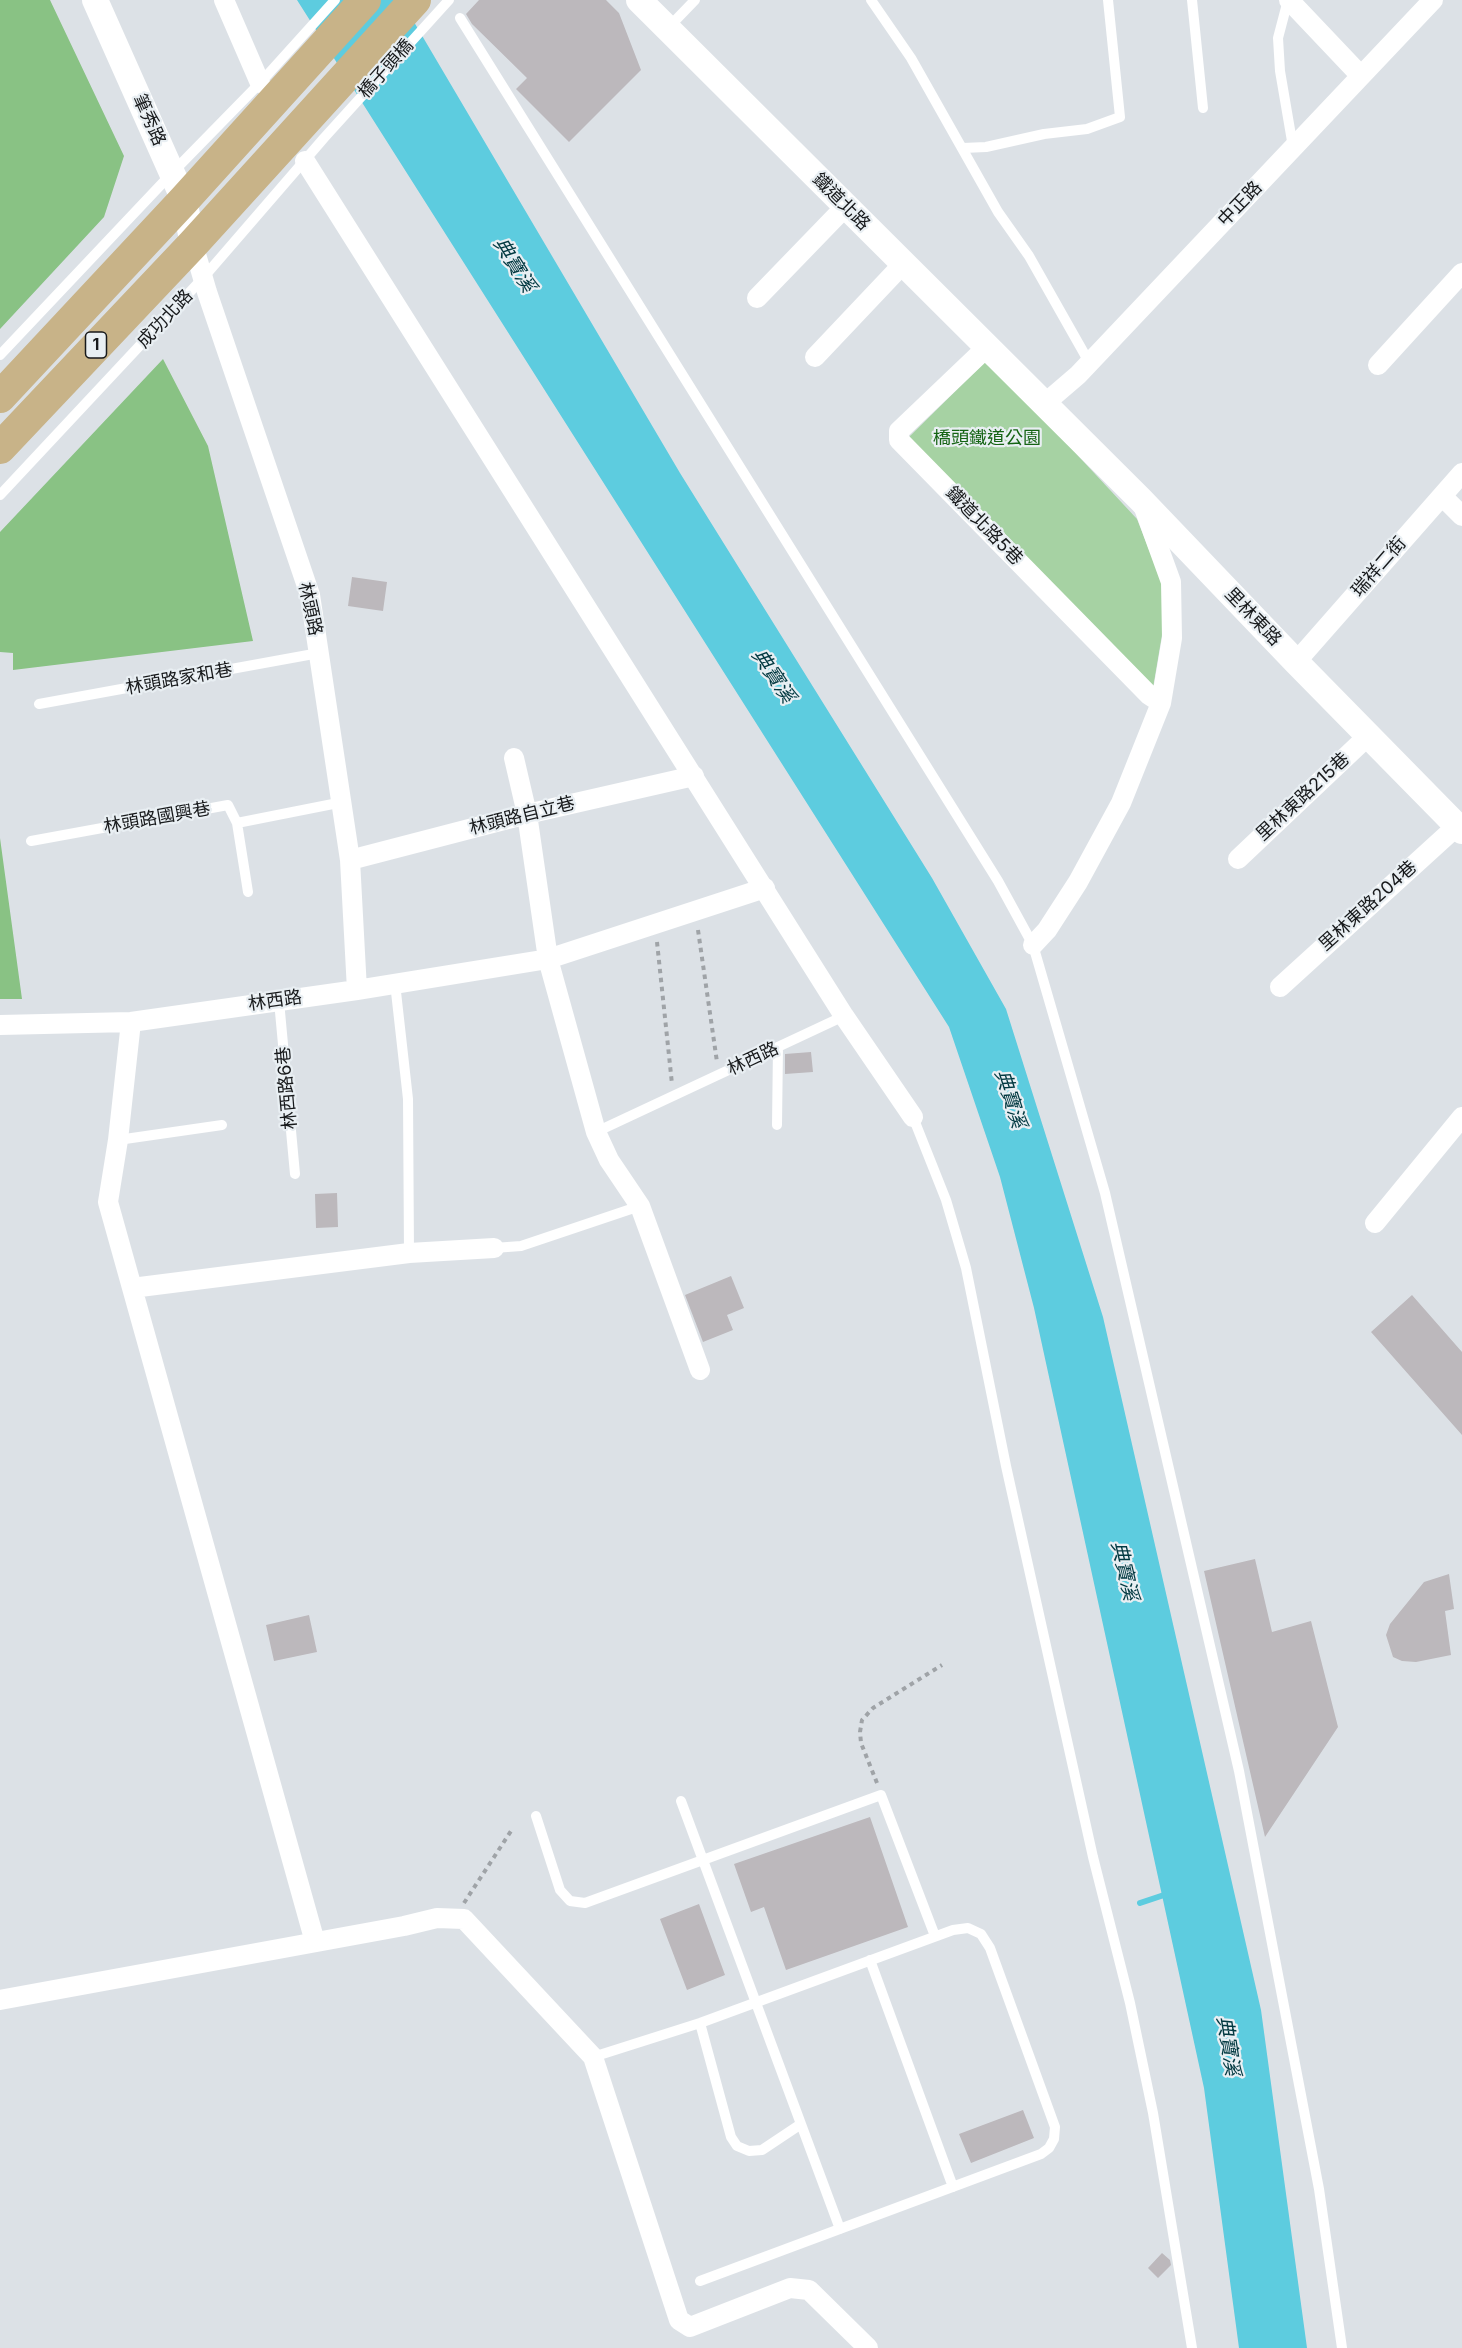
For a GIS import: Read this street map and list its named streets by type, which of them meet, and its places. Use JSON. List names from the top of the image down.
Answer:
{
  "streets": {
    "main road": ["橋子頭橋", "成功北路", "1"],
    "street": [
      "筆秀路",
      "鐵道北路",
      "中正路",
      "鐵道北路5巷",
      "瑞祥二街",
      "林頭路",
      "里林東路",
      "里林東路215巷",
      "林頭路自立巷",
      "里林東路204巷",
      "林西路"
    ],
    "lane": ["林頭路家和巷", "林頭路國興巷", "林西路6巷"]
  },
  "crossings": [
    ["橋子頭橋", "成功北路"],
    ["筆秀路", "成功北路"],
    ["筆秀路", "1"],
    ["筆秀路", "林頭路"],
    ["鐵道北路", "中正路"],
    ["鐵道北路", "鐵道北路5巷"],
    ["鐵道北路", "里林東路"],
    ["中正路", "里林東路"],
    ["成功北路", "林頭路"],
    ["瑞祥二街", "里林東路"],
    ["林頭路", "林頭路家和巷"],
    ["林頭路", "林頭路自立巷"],
    ["林頭路", "林頭路國興巷"],
    ["林頭路", "林西路"],
    ["里林東路", "里林東路215巷"],
    ["里林東路", "里林東路204巷"],
    ["林西路", "林西路6巷"]
  ],
  "water": ["典寶溪"],
  "parks": ["橋頭鐵道公園"]
}
